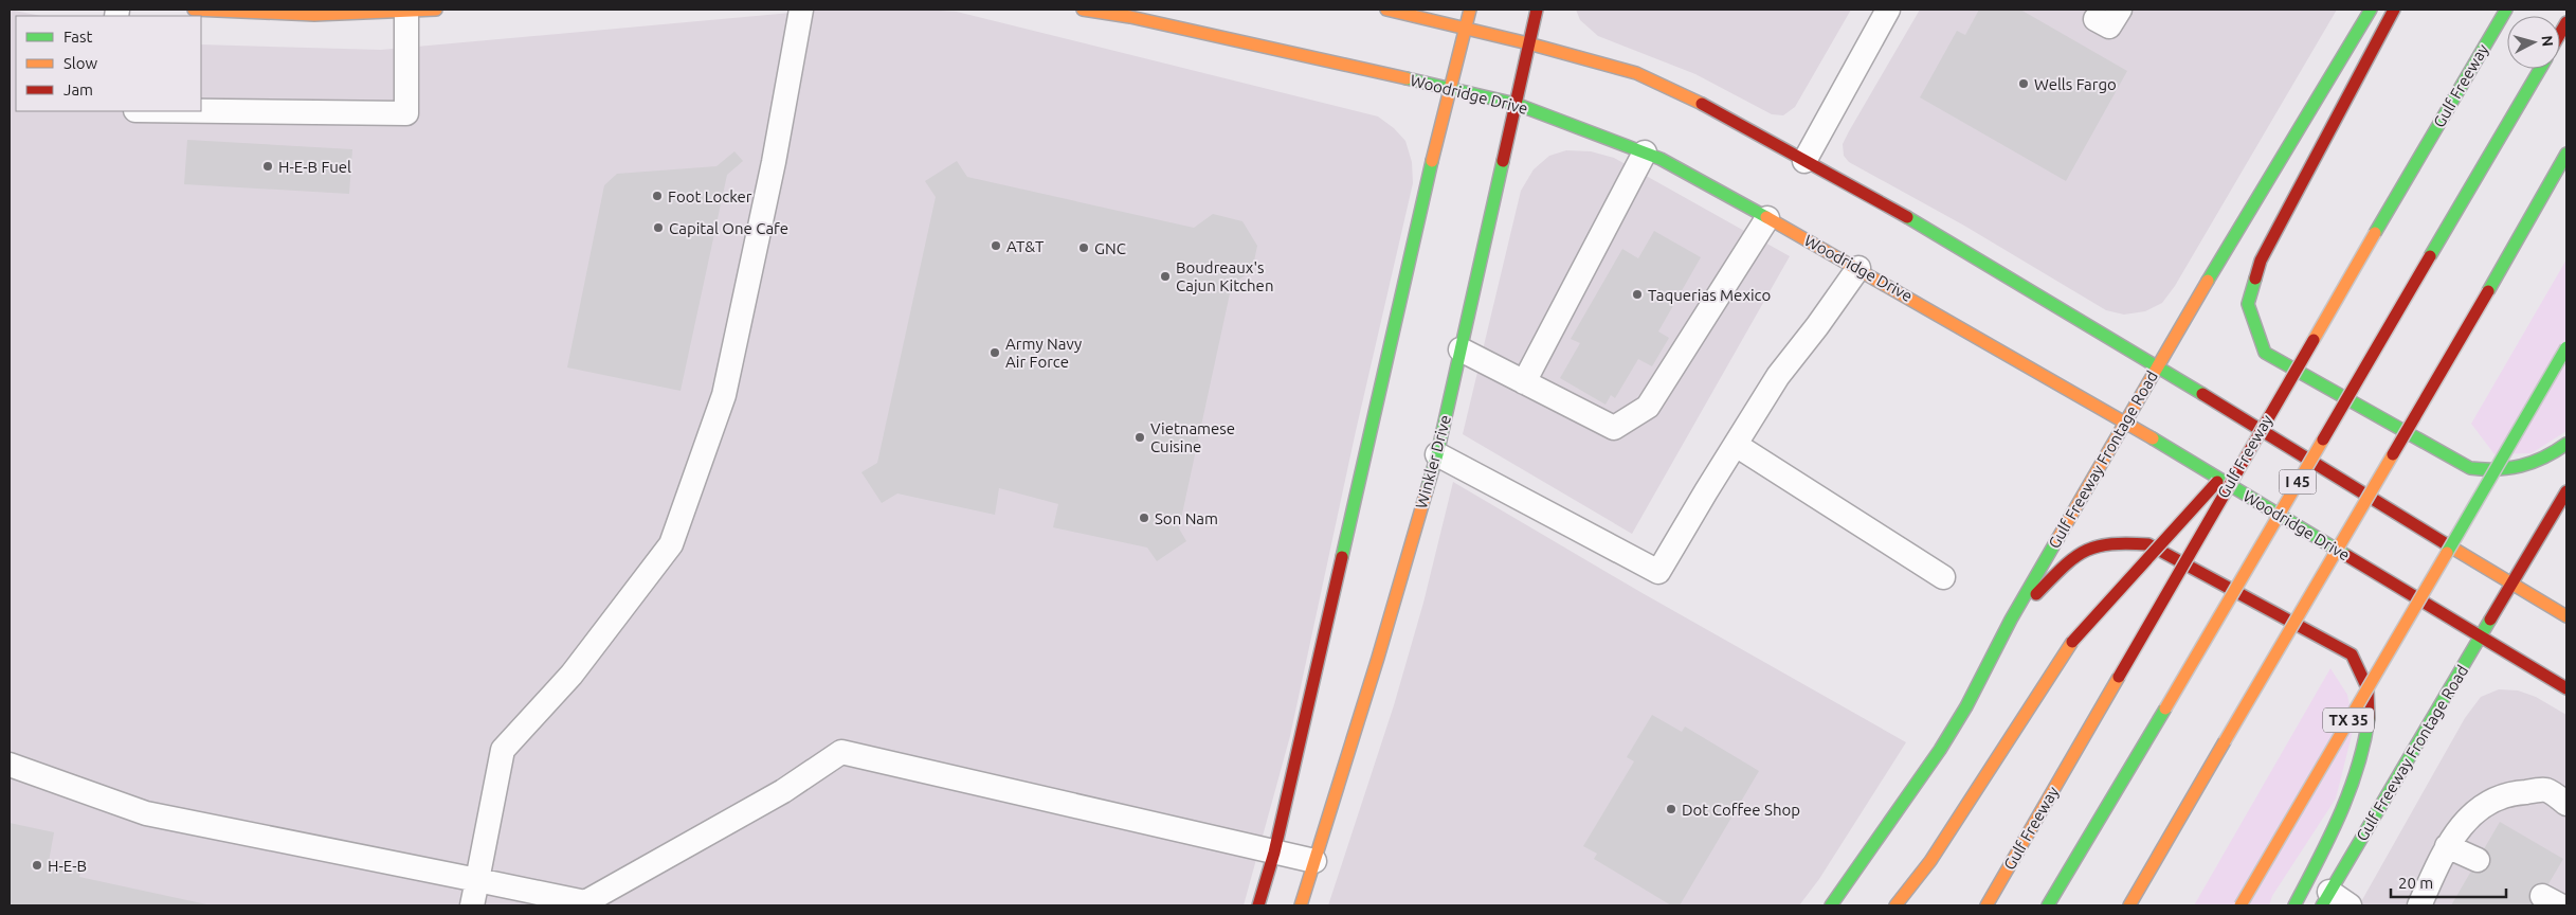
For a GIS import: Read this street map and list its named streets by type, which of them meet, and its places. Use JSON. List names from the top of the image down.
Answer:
{
  "streets": {
    "main road": [
      "Gulf Freeway",
      "Woodridge Drive",
      "Gulf Freeway Frontage Road",
      "Winkler Drive",
      "I 45",
      "TX 35"
    ]
  },
  "crossings": [
    ["Woodridge Drive", "Gulf Freeway Frontage Road"],
    ["Woodridge Drive", "Winkler Drive"]
  ],
  "places": [
    "Wells Fargo",
    "H-E-B Fuel",
    "Foot Locker",
    "Capital One Cafe",
    "AT&T",
    "GNC",
    "Boudreaux's Cajun Kitchen",
    "Taquerias Mexico",
    "Army Navy Air Force",
    "Vietnamese Cuisine",
    "Son Nam",
    "Dot Coffee Shop",
    "H-E-B"
  ],
  "legend": ["Fast", "Slow", "Jam"],
  "scale_bar": "20 m",
  "north": "right"
}
